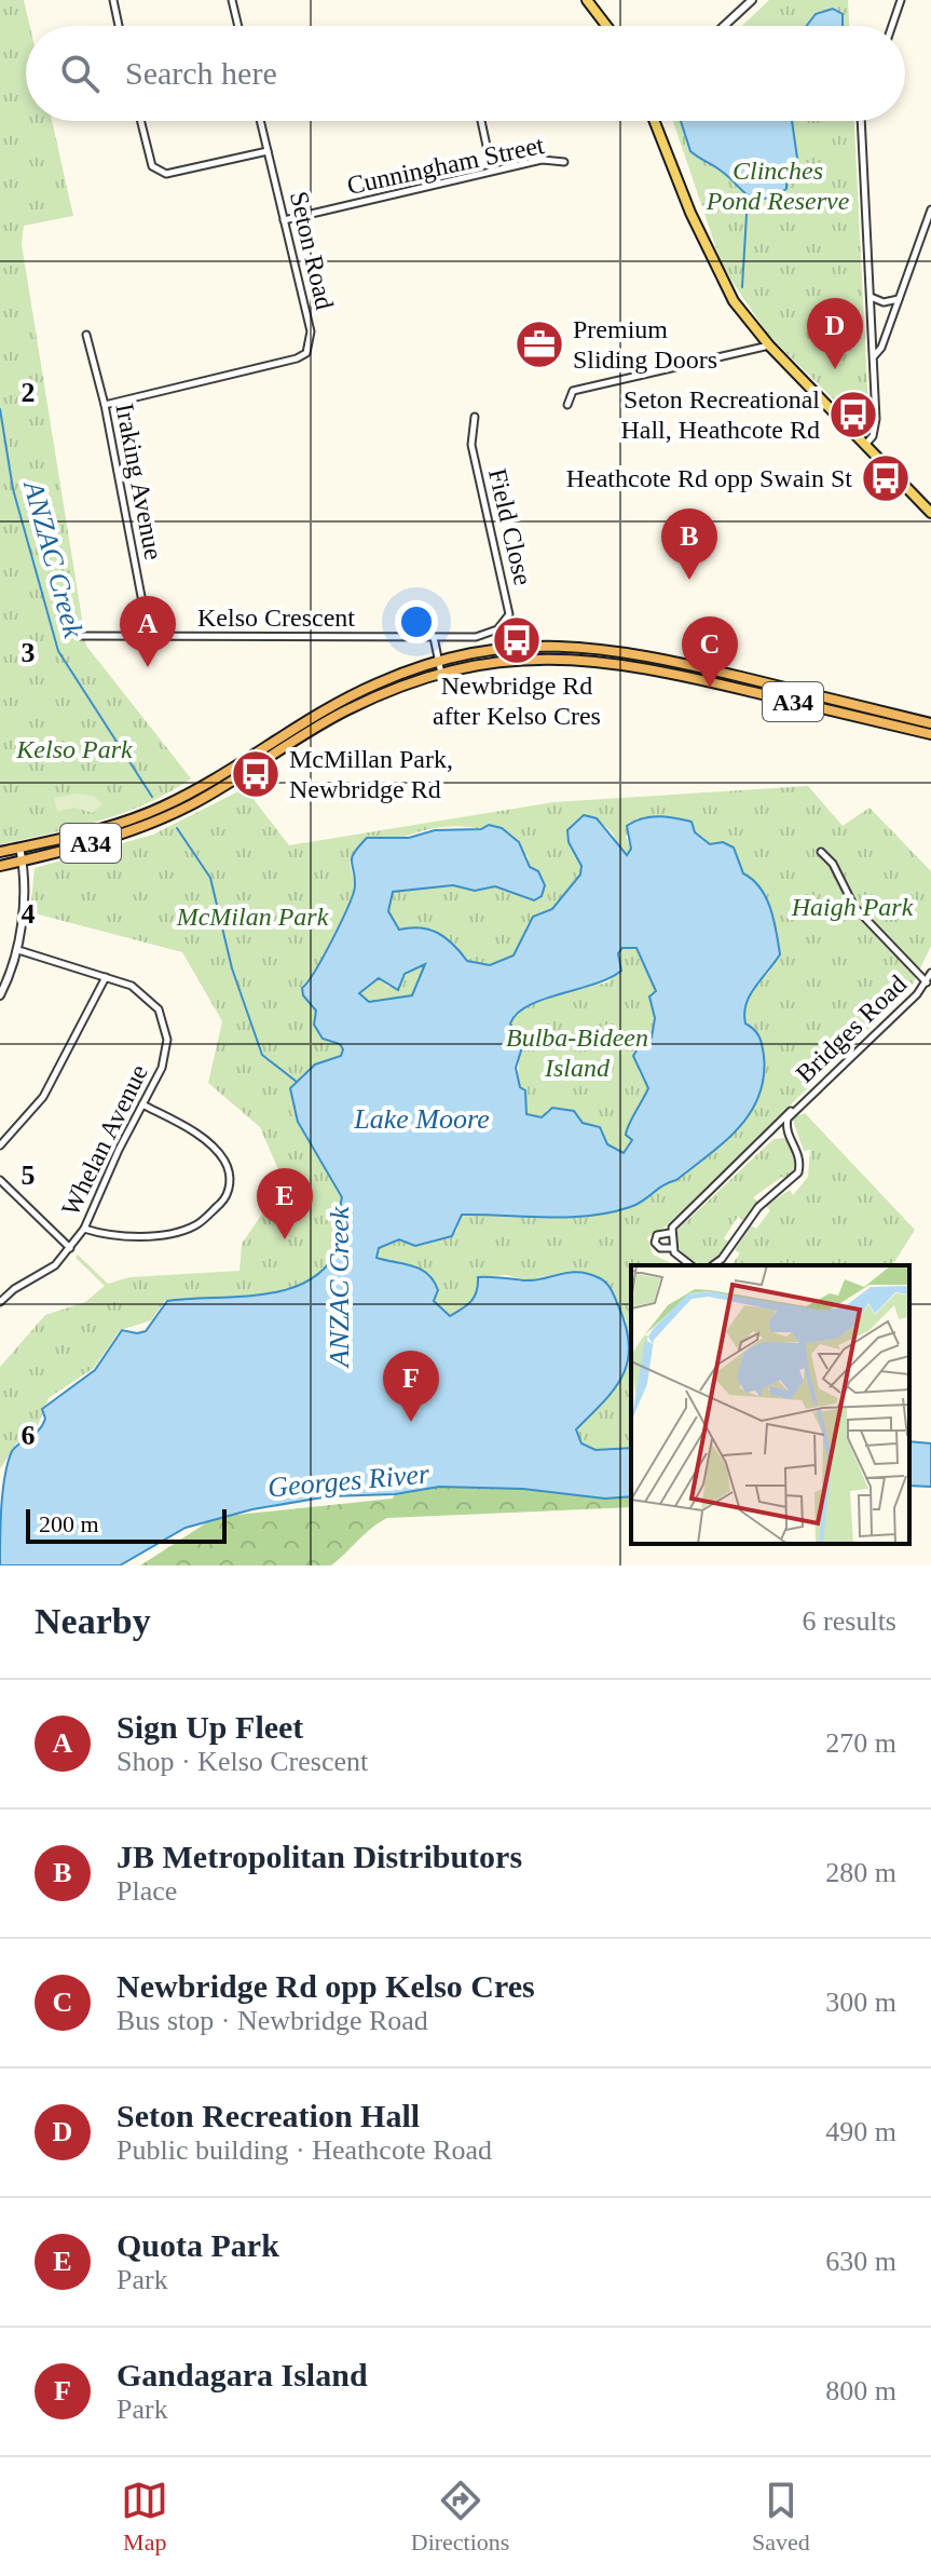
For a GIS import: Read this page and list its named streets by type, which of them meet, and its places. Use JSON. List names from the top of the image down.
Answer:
{
  "streets": {
    "highway": ["A34"],
    "street": [
      "Cunningham Street",
      "Seton Road",
      "Iraking Avenue",
      "Field Close",
      "Kelso Crescent",
      "Bridges Road",
      "Whelan Avenue"
    ]
  },
  "crossings": [
    ["Cunningham Street", "Seton Road"],
    ["Seton Road", "Iraking Avenue"],
    ["Iraking Avenue", "Kelso Crescent"],
    ["Field Close", "Kelso Crescent"]
  ],
  "water": ["ANZAC Creek", "Lake Moore", "Georges River"],
  "parks": [
    "Clinches Pond Reserve",
    "Kelso Park",
    "Haigh Park",
    "McMilan Park",
    "Bulba-Bideen Island"
  ],
  "places": {
    "office": ["Premium Sliding Doors"],
    "bus stop": [
      "Seton Recreational Hall, Heathcote Rd",
      "Heathcote Rd opp Swain St",
      "Newbridge Rd after Kelso Cres",
      "McMillan Park, Newbridge Rd"
    ]
  },
  "scale_bar": "200 m",
  "page": {
    "search": "Search here",
    "pins": [
      "D",
      "B",
      "A",
      "C",
      "E",
      "F"
    ],
    "scale": "200 m",
    "heading": ["Nearby", "6 results"],
    "list": [
      {
        "mark": "A",
        "name": "Sign Up Fleet",
        "note": "Shop · Kelso Crescent",
        "value": "270 m"
      },
      {
        "mark": "B",
        "name": "JB Metropolitan Distributors",
        "note": "Place",
        "value": "280 m"
      },
      {
        "mark": "C",
        "name": "Newbridge Rd opp Kelso Cres",
        "note": "Bus stop · Newbridge Road",
        "value": "300 m"
      },
      {
        "mark": "D",
        "name": "Seton Recreation Hall",
        "note": "Public building · Heathcote Road",
        "value": "490 m"
      },
      {
        "mark": "E",
        "name": "Quota Park",
        "note": "Park",
        "value": "630 m"
      },
      {
        "mark": "F",
        "name": "Gandagara Island",
        "note": "Park",
        "value": "800 m"
      }
    ],
    "nav": ["Map", "Directions", "Saved"]
  },
  "grid": {
    "rows": [
      "2",
      "3",
      "4",
      "5",
      "6"
    ]
  }
}
